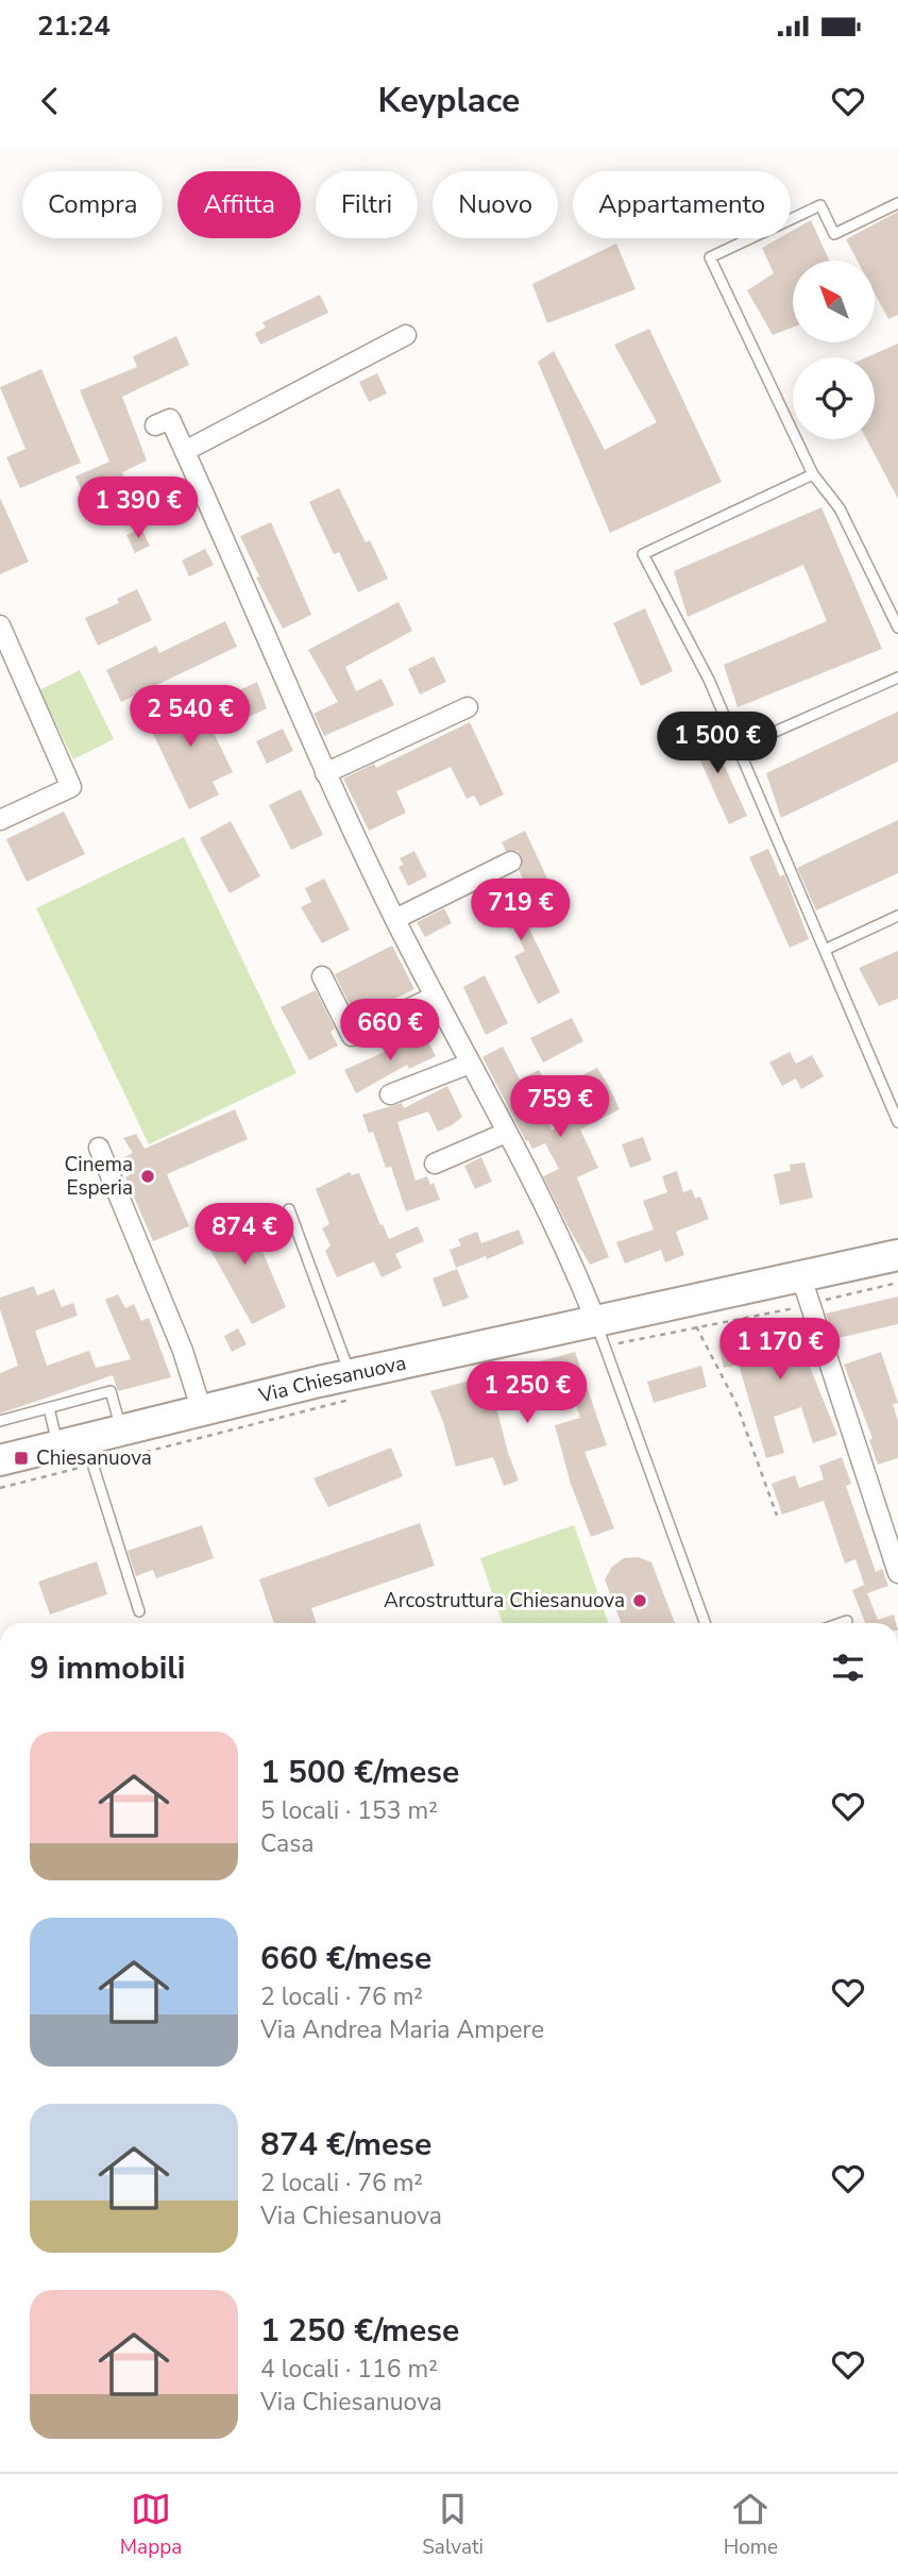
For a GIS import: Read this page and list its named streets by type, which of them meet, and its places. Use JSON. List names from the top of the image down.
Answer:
{
  "streets": {
    "main road": ["Via Chiesanuova"]
  },
  "places": {
    "other": ["Cinema Esperia", "Arcostruttura Chiesanuova"],
    "transit": ["Chiesanuova"]
  },
  "north": "top left",
  "page": {
    "status": "21:24",
    "header": "Keyplace",
    "chip": [
      "Compra",
      "Affitta",
      "Filtri",
      "Nuovo",
      "Appartamento"
    ],
    "price": [
      "1 390 €",
      "2 540 €",
      "1 500 €",
      "719 €",
      "660 €",
      "759 €",
      "874 €",
      "1 170 €",
      "1 250 €"
    ],
    "heading": "9 immobili",
    "list": [
      {
        "name": "1 500 €/mese",
        "note": "5 locali · 153 m² · Casa"
      },
      {
        "name": "660 €/mese",
        "note": "2 locali · 76 m² · Via Andrea Maria Ampere"
      },
      {
        "name": "874 €/mese",
        "note": "2 locali · 76 m² · Via Chiesanuova"
      },
      {
        "name": "1 250 €/mese",
        "note": "4 locali · 116 m² · Via Chiesanuova"
      }
    ],
    "tabs": ["Mappa", "Salvati", "Home"]
  }
}
